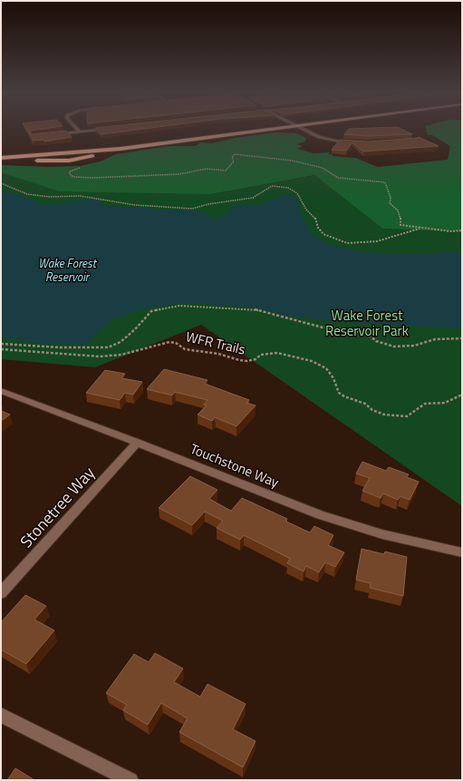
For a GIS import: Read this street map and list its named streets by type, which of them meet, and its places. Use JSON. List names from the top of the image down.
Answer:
{
  "streets": {
    "street": ["Touchstone Way", "Stonetree Way"],
    "path": ["WFR Trails"]
  },
  "crossings": [
    ["Touchstone Way", "Stonetree Way"]
  ],
  "water": ["Wake Forest Reservoir"],
  "parks": ["Wake Forest Reservoir Park"]
}
